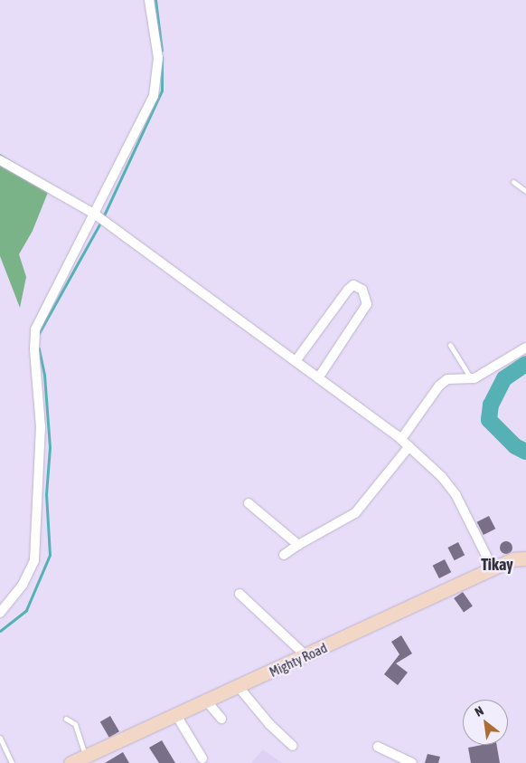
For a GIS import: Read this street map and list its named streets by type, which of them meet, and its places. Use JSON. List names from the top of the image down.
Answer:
{
  "streets": {
    "street": ["Mighty Road"]
  },
  "districts": ["Tikay"],
  "north": "top left"
}
